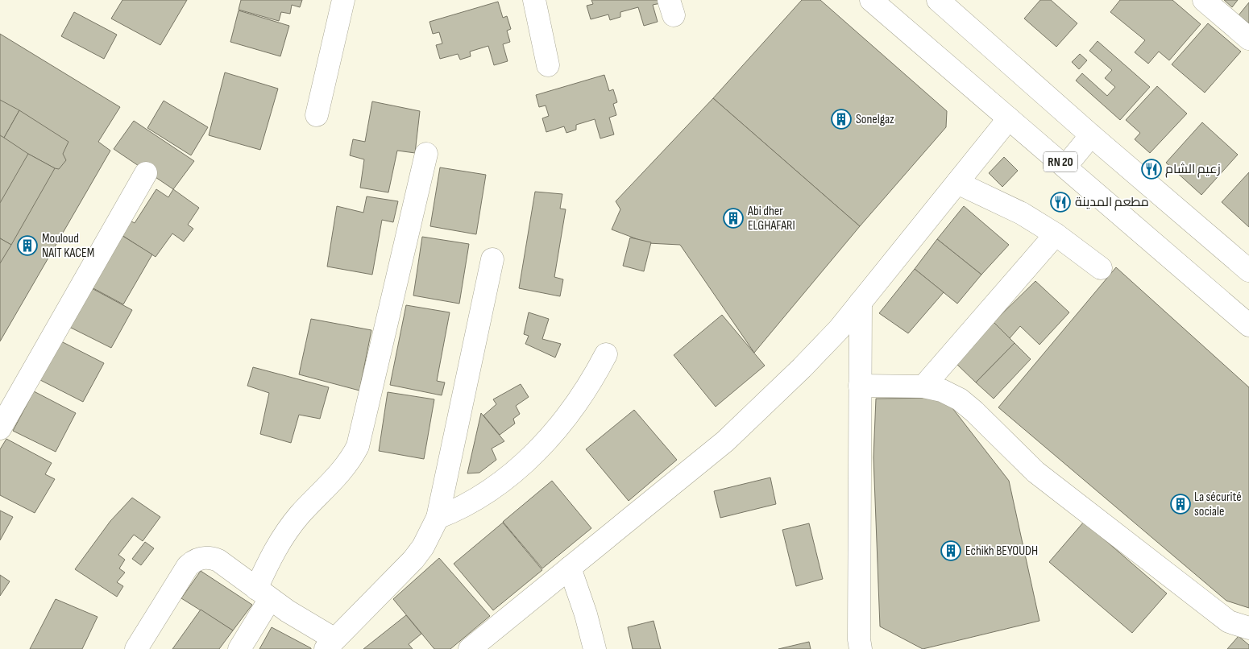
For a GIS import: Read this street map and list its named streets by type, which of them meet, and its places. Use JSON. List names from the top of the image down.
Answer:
{
  "streets": {
    "street": ["RN 20"]
  },
  "places": {
    "building": [
      "Sonelgaz",
      "Abi dher ELGHAFARI",
      "Mouloud NAIT KACEM",
      "La sécurité sociale",
      "Echikh BEYOUDH"
    ],
    "restaurant": ["زعيم الشام", "مطعم المدينة"]
  }
}
